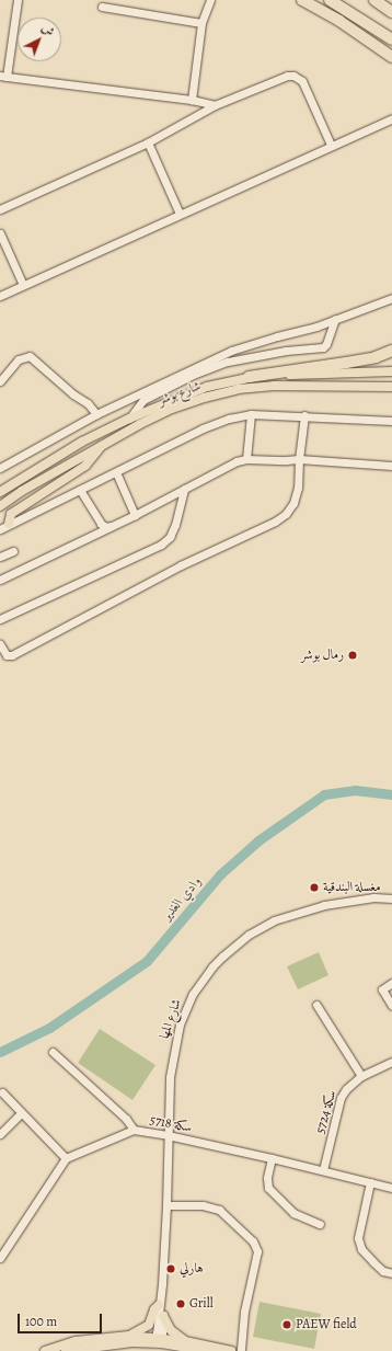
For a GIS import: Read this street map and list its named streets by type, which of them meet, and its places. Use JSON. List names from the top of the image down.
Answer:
{
  "streets": {
    "main road": ["شارع بوشر"],
    "street": ["شارع المها", "سكة 5724", "سكة 5718"]
  },
  "crossings": [
    ["شارع المها", "سكة 5718"],
    ["سكة 5724", "سكة 5718"]
  ],
  "water": ["وادي الغدير"],
  "places": [
    "رمال بوشر",
    "مغسلة البندقية",
    "هارلي",
    "Grill",
    "PAEW field"
  ],
  "scale_bar": "100 m",
  "north": "top right"
}
